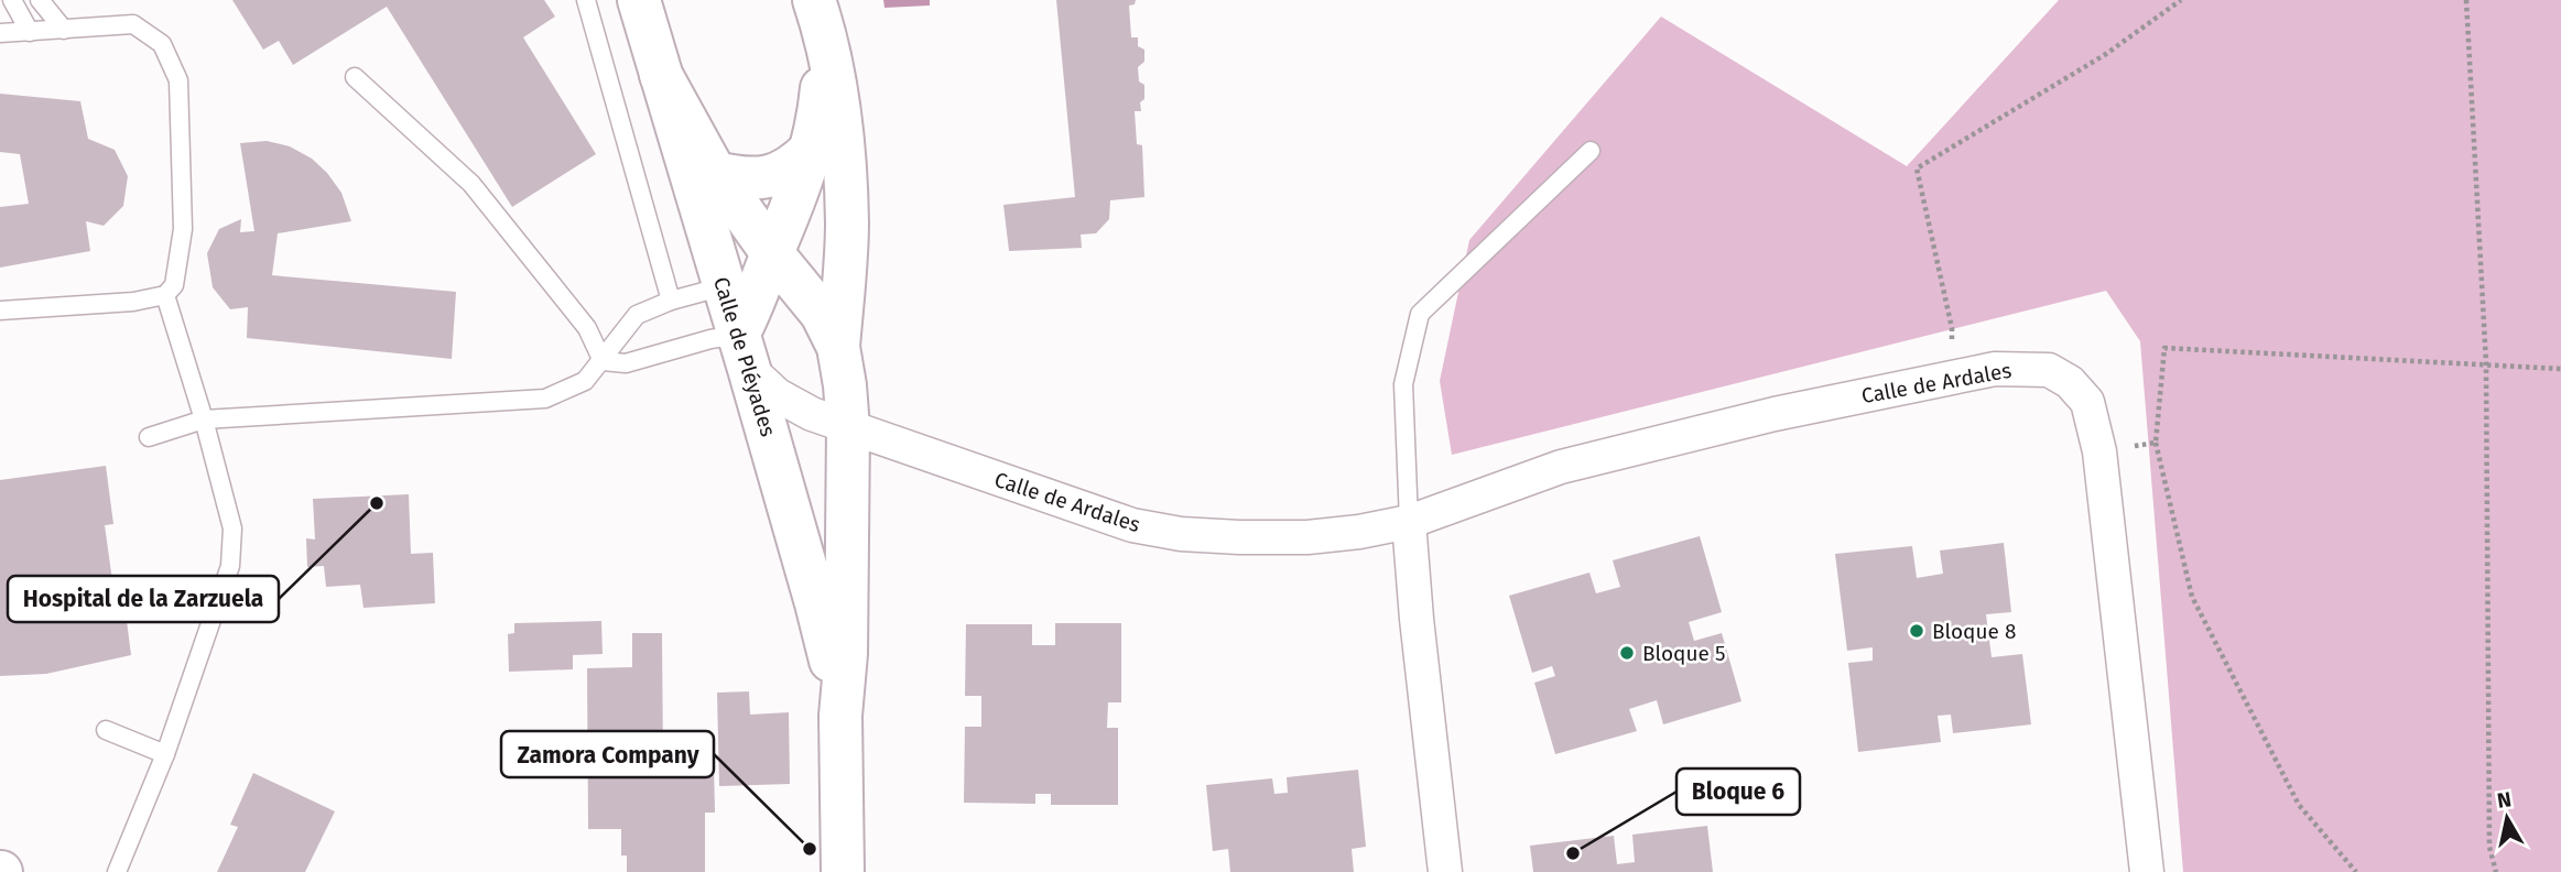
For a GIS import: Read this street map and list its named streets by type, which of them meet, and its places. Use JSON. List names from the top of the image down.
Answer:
{
  "streets": {
    "main road": ["Calle de Pléyades"],
    "street": ["Calle de Ardales"]
  },
  "crossings": [
    ["Calle de Pléyades", "Calle de Ardales"]
  ],
  "places": [
    "Hospital de la Zarzuela",
    "Bloque 8",
    "Bloque 5",
    "Zamora Company",
    "Bloque 6"
  ],
  "north": "top"
}
